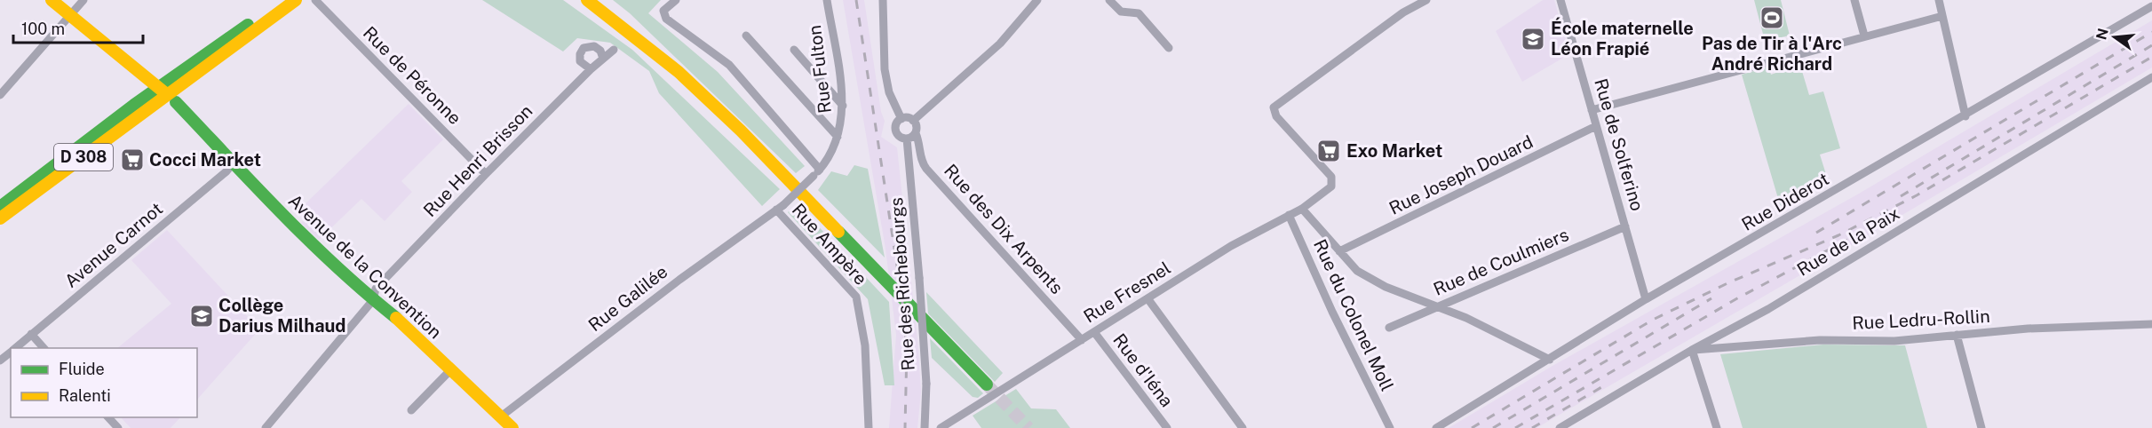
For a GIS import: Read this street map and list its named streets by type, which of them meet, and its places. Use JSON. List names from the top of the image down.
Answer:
{
  "streets": {
    "main road": ["D 308", "Avenue de la Convention"],
    "street": [
      "Rue Fulton",
      "Rue de Péronne",
      "Rue de Solferino",
      "Rue Henri Brisson",
      "Rue Joseph Douard",
      "Rue Diderot",
      "Rue des Dix Arpents",
      "Rue de la Paix",
      "Rue Ampère",
      "Avenue Carnot",
      "Rue de Coulmiers",
      "Rue des Richebourgs",
      "Rue Fresnel",
      "Rue Galilée",
      "Rue du Colonel Moll",
      "Rue Ledru-Rollin",
      "Rue d'Iéna"
    ]
  },
  "crossings": [
    ["Rue Fulton", "Rue Galilée"],
    ["Rue de Péronne", "Rue Henri Brisson"],
    ["Rue de Solferino", "Rue Joseph Douard"],
    ["Rue de Solferino", "Rue Diderot"],
    ["Rue de Solferino", "Rue de Coulmiers"],
    ["D 308", "Avenue de la Convention"],
    ["Rue Henri Brisson", "Avenue de la Convention"],
    ["Rue des Dix Arpents", "Rue des Richebourgs"],
    ["Rue des Dix Arpents", "Rue Fresnel"],
    ["Rue de la Paix", "Rue Ledru-Rollin"],
    ["Rue Ampère", "Rue Galilée"],
    ["Avenue Carnot", "Avenue de la Convention"],
    ["Avenue de la Convention", "Rue Galilée"],
    ["Rue Fresnel", "Rue du Colonel Moll"],
    ["Rue Fresnel", "Rue d'Iéna"]
  ],
  "places": {
    "sports": ["Pas de Tir à l'Arc André Richard"],
    "school or university": ["École maternelle Léon Frapié", "Collège Darius Milhaud"],
    "supermarket": ["Exo Market", "Cocci Market"]
  },
  "legend": ["Fluide", "Ralenti"],
  "scale_bar": "100 m",
  "north": "left"
}
